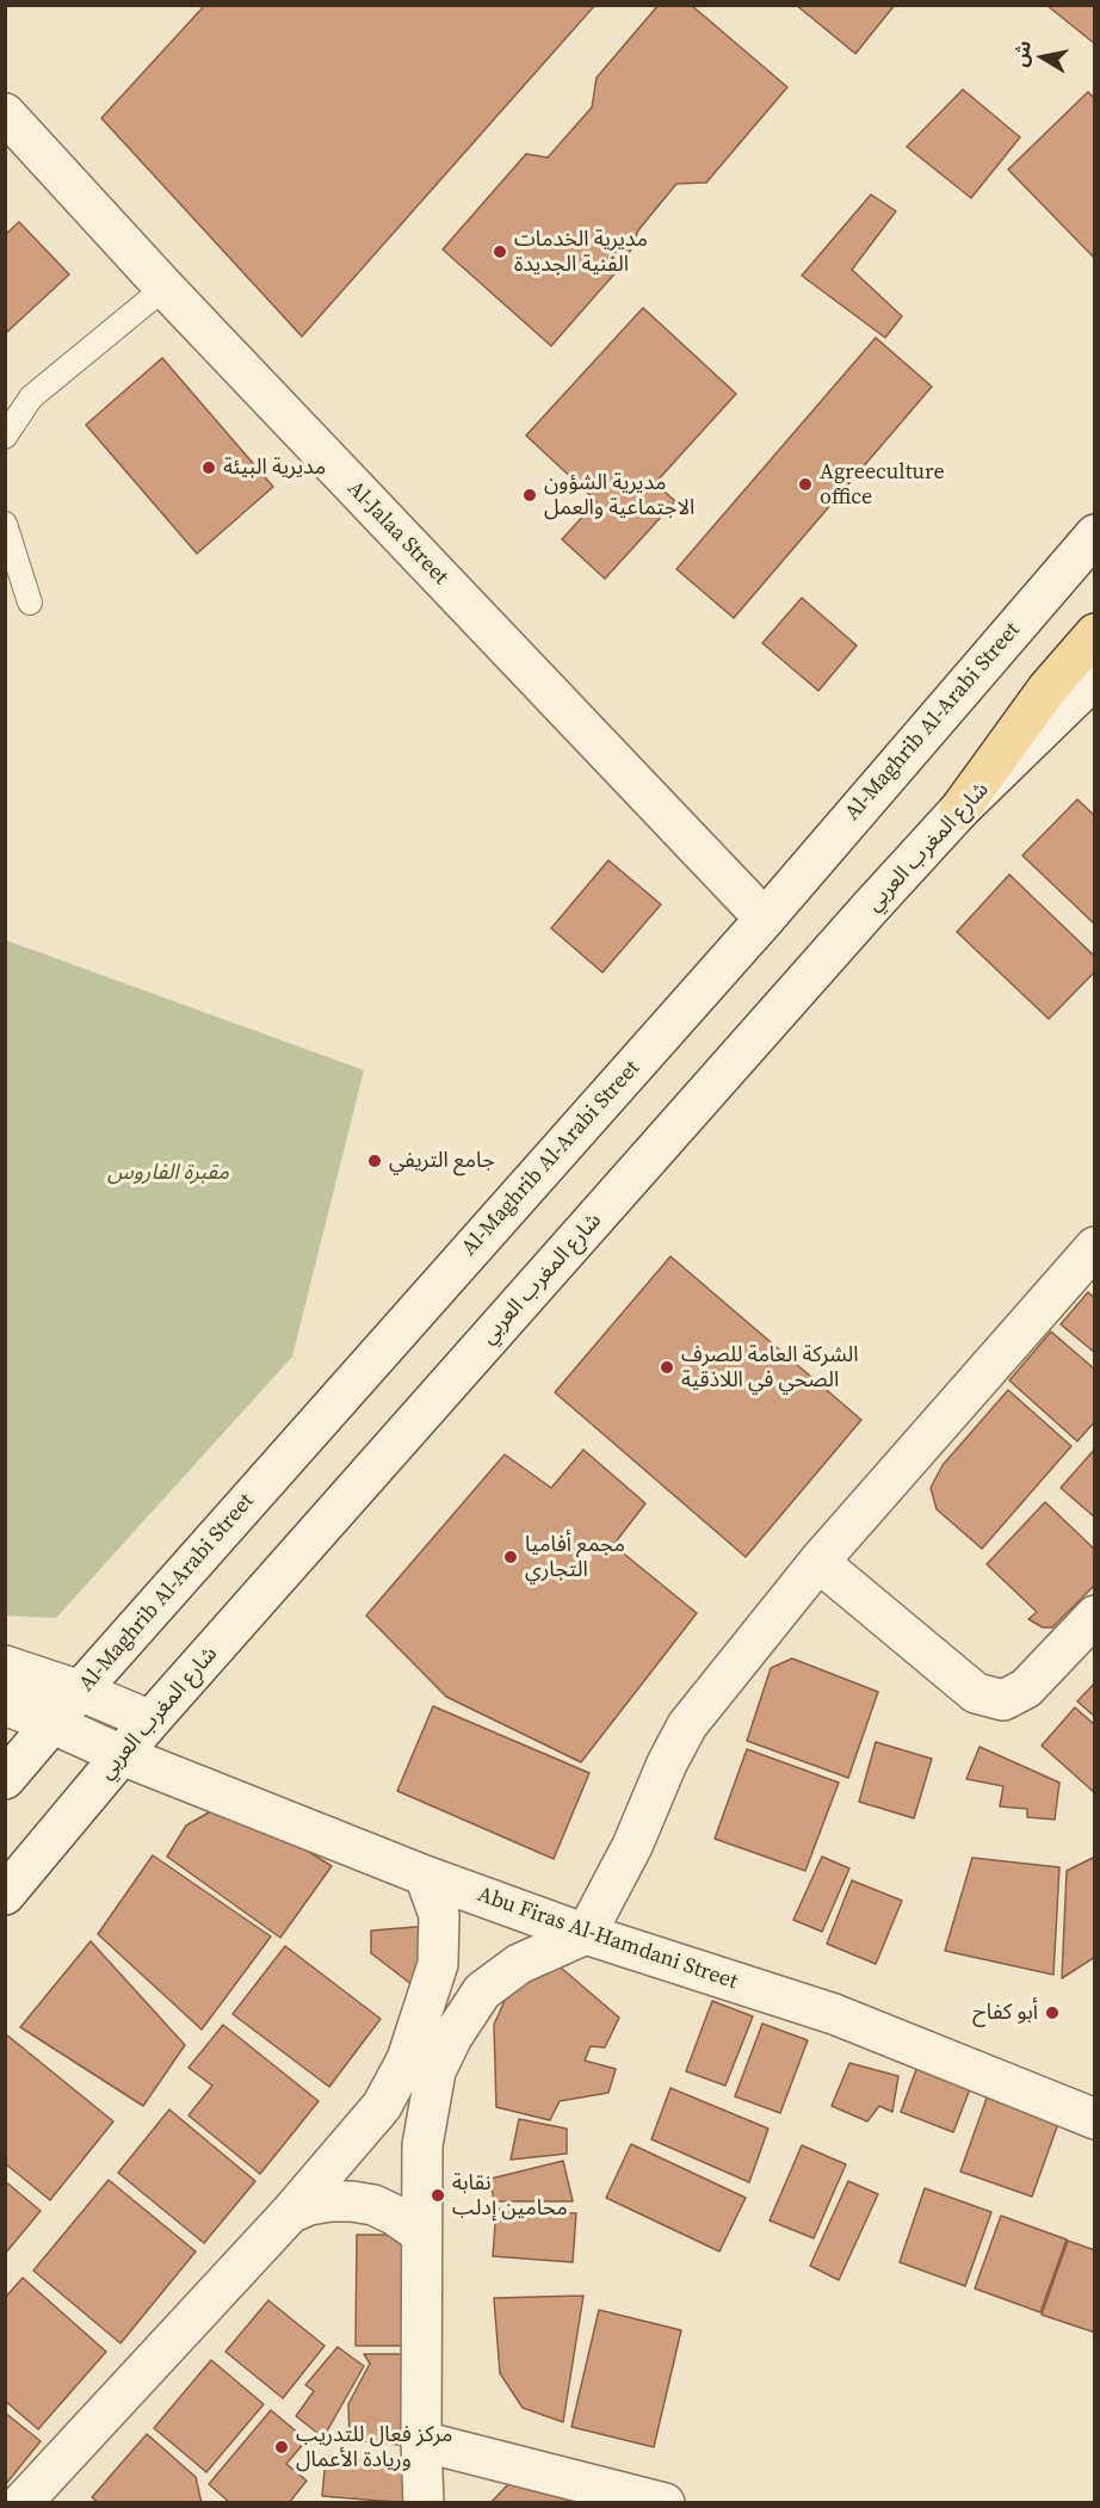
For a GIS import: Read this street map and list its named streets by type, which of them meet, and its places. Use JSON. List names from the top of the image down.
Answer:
{
  "streets": {
    "street": [
      "Al-Jalaa Street",
      "Al-Maghrib Al-Arabi Street",
      "شارع المغرب العربي",
      "Abu Firas Al-Hamdani Street"
    ]
  },
  "crossings": [
    ["Al-Jalaa Street", "Al-Maghrib Al-Arabi Street"],
    ["Al-Maghrib Al-Arabi Street", "Abu Firas Al-Hamdani Street"],
    ["شارع المغرب العربي", "Abu Firas Al-Hamdani Street"]
  ],
  "parks": ["مقبرة الفاروس"],
  "places": [
    "مديرية الخدمات الفنية الجديدة",
    "مديرية البيئة",
    "Agreeculture office",
    "مديرية الشؤون الاجتماعية والعمل",
    "جامع التريفي",
    "الشركة العامة للصرف الصحي في اللاذقية",
    "مجمع أفاميا التجاري",
    "أبو كفاح",
    "نقابة محامين إدلب",
    "مركز فعال للتدريب وريادة الأعمال"
  ],
  "north": "left"
}
